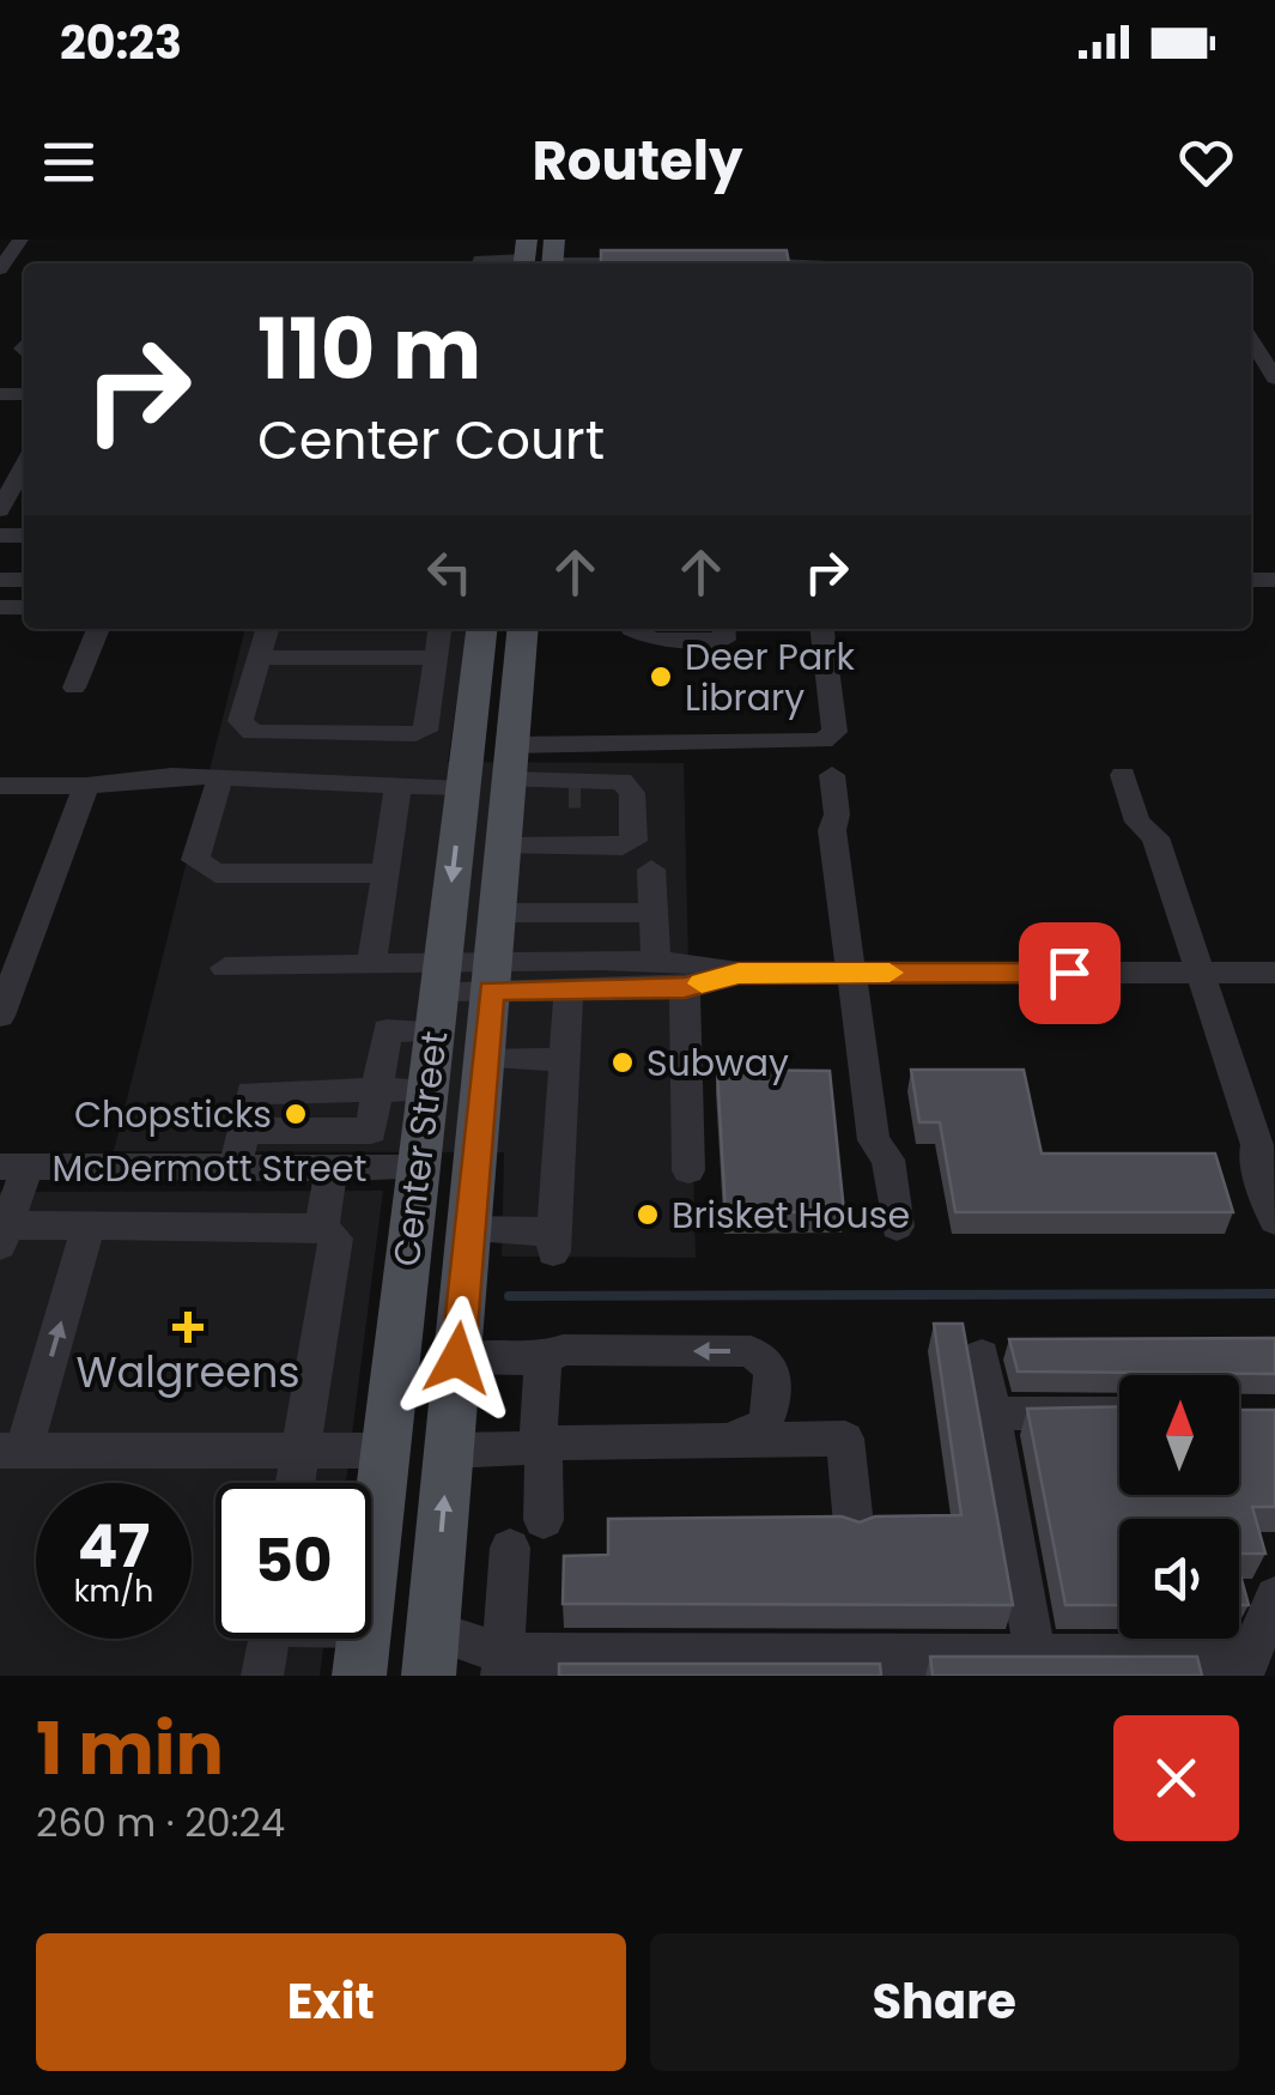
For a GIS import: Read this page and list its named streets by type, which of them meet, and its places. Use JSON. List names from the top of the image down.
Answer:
{
  "streets": {
    "main road": ["Center Street"],
    "street": ["McDermott Street"]
  },
  "crossings": [
    ["Center Street", "McDermott Street"]
  ],
  "places": {
    "other": [
      "Deer Park Library",
      "Subway",
      "Chopsticks",
      "Brisket House"
    ],
    "health": ["Walgreens"]
  },
  "north": "top",
  "page": {
    "status": "20:23",
    "header": "Routely",
    "turn": ["110 m", "Center Court"],
    "speed": "47 km/h",
    "limit": "50",
    "heading": ["1 min", "260 m · 20:24"],
    "buttons": ["Exit", "Share"]
  }
}
